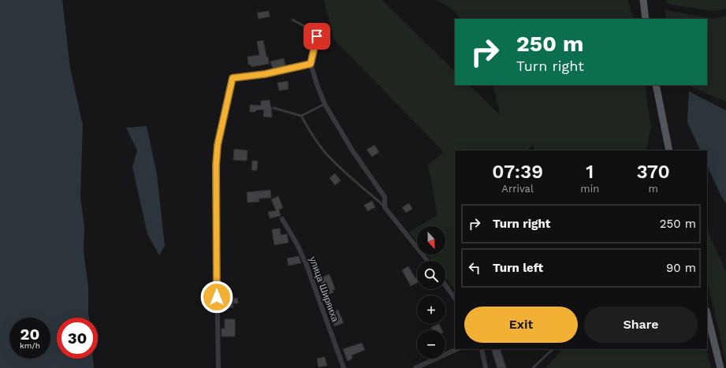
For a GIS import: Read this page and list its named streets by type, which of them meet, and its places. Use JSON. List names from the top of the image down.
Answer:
{
  "streets": {
    "street": ["улица Ширяиха"]
  },
  "north": "bottom",
  "page": {
    "turn": ["250 m", "Turn right"],
    "eta": [
      "07:39",
      "Arrival",
      "1",
      "min",
      "370",
      "m"
    ],
    "list": [
      {
        "name": "Turn right",
        "value": "250 m"
      },
      {
        "name": "Turn left",
        "value": "90 m"
      }
    ],
    "map_buttons": ["+", "−"],
    "buttons": ["Exit", "Share"],
    "speed": "20 km/h",
    "limit": "30"
  }
}
